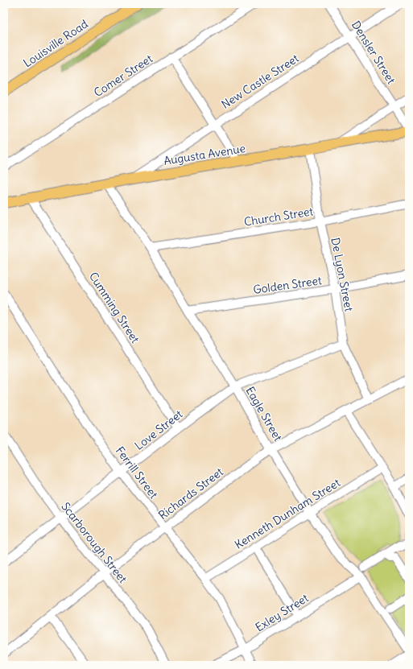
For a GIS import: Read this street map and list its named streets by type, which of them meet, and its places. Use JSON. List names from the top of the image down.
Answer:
{
  "streets": {
    "main road": ["Louisville Road", "Augusta Avenue"],
    "street": [
      "Densler Street",
      "Comer Street",
      "New Castle Street",
      "Church Street",
      "De Lyon Street",
      "Golden Street",
      "Cumming Street",
      "Eagle Street",
      "Love Street",
      "Ferrill Street",
      "Richards Street",
      "Kenneth Dunham Street",
      "Scarborough Street",
      "Exley Street"
    ]
  },
  "crossings": [
    ["Densler Street", "New Castle Street"],
    ["Densler Street", "Augusta Avenue"],
    ["New Castle Street", "Augusta Avenue"],
    ["Augusta Avenue", "De Lyon Street"],
    ["Augusta Avenue", "Cumming Street"],
    ["Augusta Avenue", "Eagle Street"],
    ["Church Street", "De Lyon Street"],
    ["Church Street", "Eagle Street"],
    ["De Lyon Street", "Golden Street"],
    ["De Lyon Street", "Love Street"],
    ["De Lyon Street", "Richards Street"],
    ["Golden Street", "Eagle Street"],
    ["Cumming Street", "Love Street"],
    ["Eagle Street", "Love Street"],
    ["Eagle Street", "Richards Street"],
    ["Eagle Street", "Kenneth Dunham Street"],
    ["Eagle Street", "Exley Street"],
    ["Love Street", "Ferrill Street"],
    ["Love Street", "Scarborough Street"],
    ["Ferrill Street", "Richards Street"],
    ["Ferrill Street", "Kenneth Dunham Street"],
    ["Ferrill Street", "Exley Street"],
    ["Richards Street", "Scarborough Street"]
  ]
}
